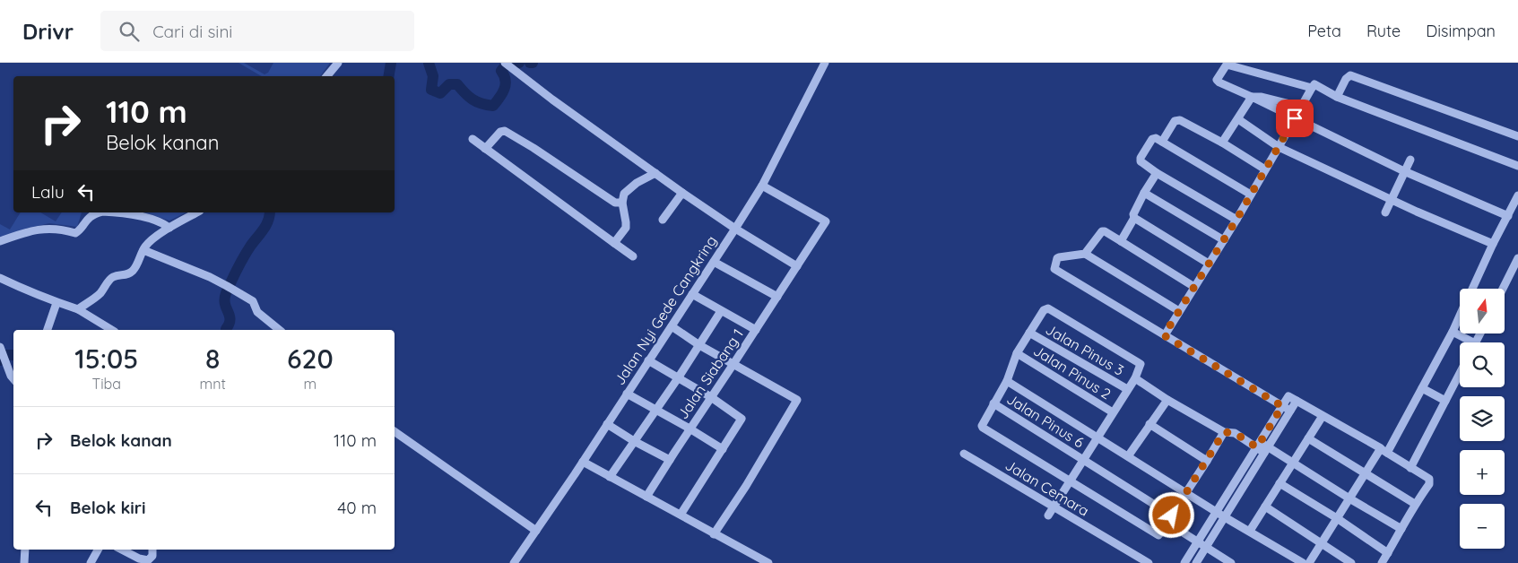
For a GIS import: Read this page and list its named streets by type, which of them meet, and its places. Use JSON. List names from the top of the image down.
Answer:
{
  "streets": {
    "street": [
      "Jalan Nyi Gede Cangkring",
      "Jalan Pinus 3",
      "Jalan Pinus 2",
      "Jalan Siabang 1",
      "Jalan Pinus 6",
      "Jalan Cemara"
    ]
  },
  "crossings": [
    ["Jalan Nyi Gede Cangkring", "Jalan Siabang 1"]
  ],
  "north": "top",
  "page": {
    "header": "Drivr",
    "search": "Cari di sini",
    "nav": ["Peta", "Rute", "Disimpan"],
    "turn": ["110 m", "Belok kanan"],
    "then": "Lalu",
    "map_buttons": ["+", "−"],
    "eta": [
      "15:05",
      "Tiba",
      "8",
      "mnt",
      "620",
      "m"
    ],
    "list": [
      {
        "name": "Belok kanan",
        "value": "110 m"
      },
      {
        "name": "Belok kiri",
        "value": "40 m"
      }
    ]
  }
}
